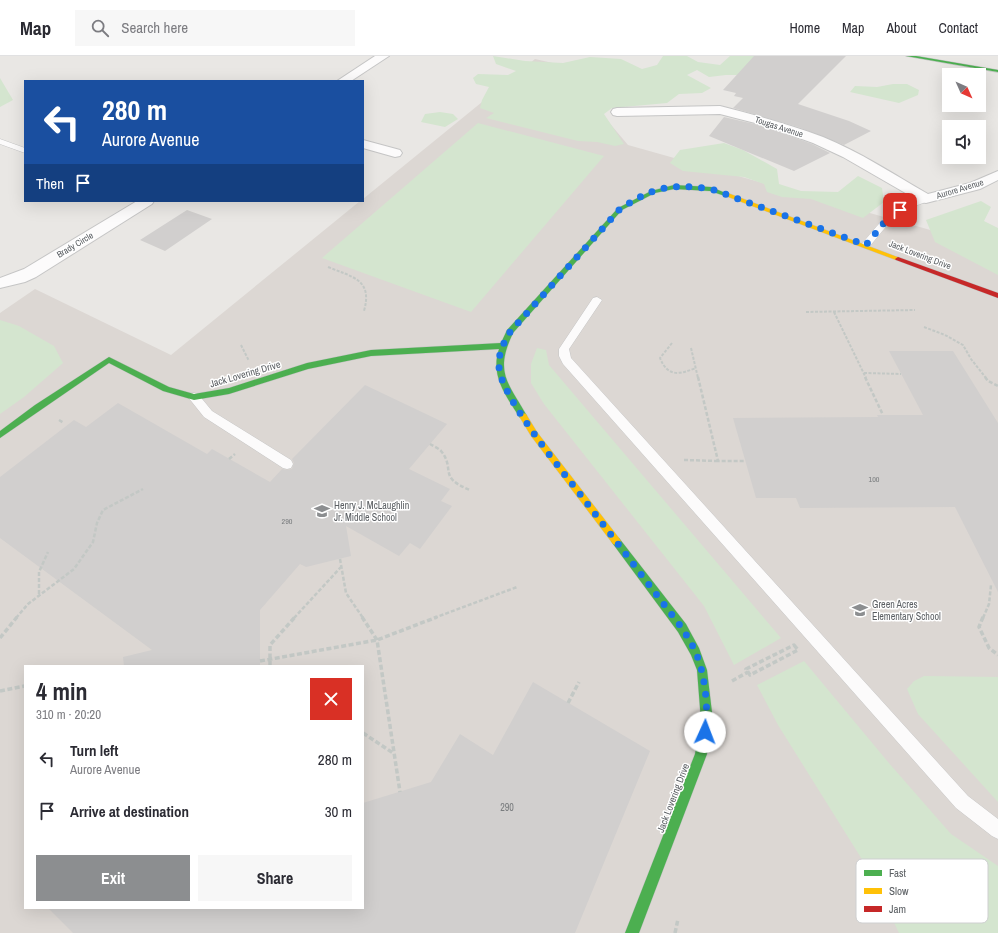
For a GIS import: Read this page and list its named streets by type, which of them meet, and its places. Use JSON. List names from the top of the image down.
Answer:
{
  "streets": {
    "street": [
      "Tougas Avenue",
      "Aurore Avenue",
      "Brady Circle",
      "Jack Lovering Drive"
    ]
  },
  "crossings": [
    ["Tougas Avenue", "Aurore Avenue"],
    ["Aurore Avenue", "Jack Lovering Drive"]
  ],
  "places": {
    "school or university": ["Henry J. McLaughlin Jr. Middle School", "Green Acres Elementary School"]
  },
  "house_numbers": ["100", "290", "290"],
  "legend": ["Fast", "Slow", "Jam"],
  "north": "bottom right",
  "page": {
    "header": "Map",
    "search": "Search here",
    "nav": [
      "Home",
      "Map",
      "About",
      "Contact"
    ],
    "turn": ["280 m", "Aurore Avenue"],
    "then": "Then",
    "heading": ["4 min", "310 m · 20:20"],
    "list": [
      {
        "name": "Turn left",
        "note": "Aurore Avenue",
        "value": "280 m"
      },
      {
        "name": "Arrive at destination",
        "value": "30 m"
      }
    ],
    "buttons": ["Exit", "Share"]
  }
}
